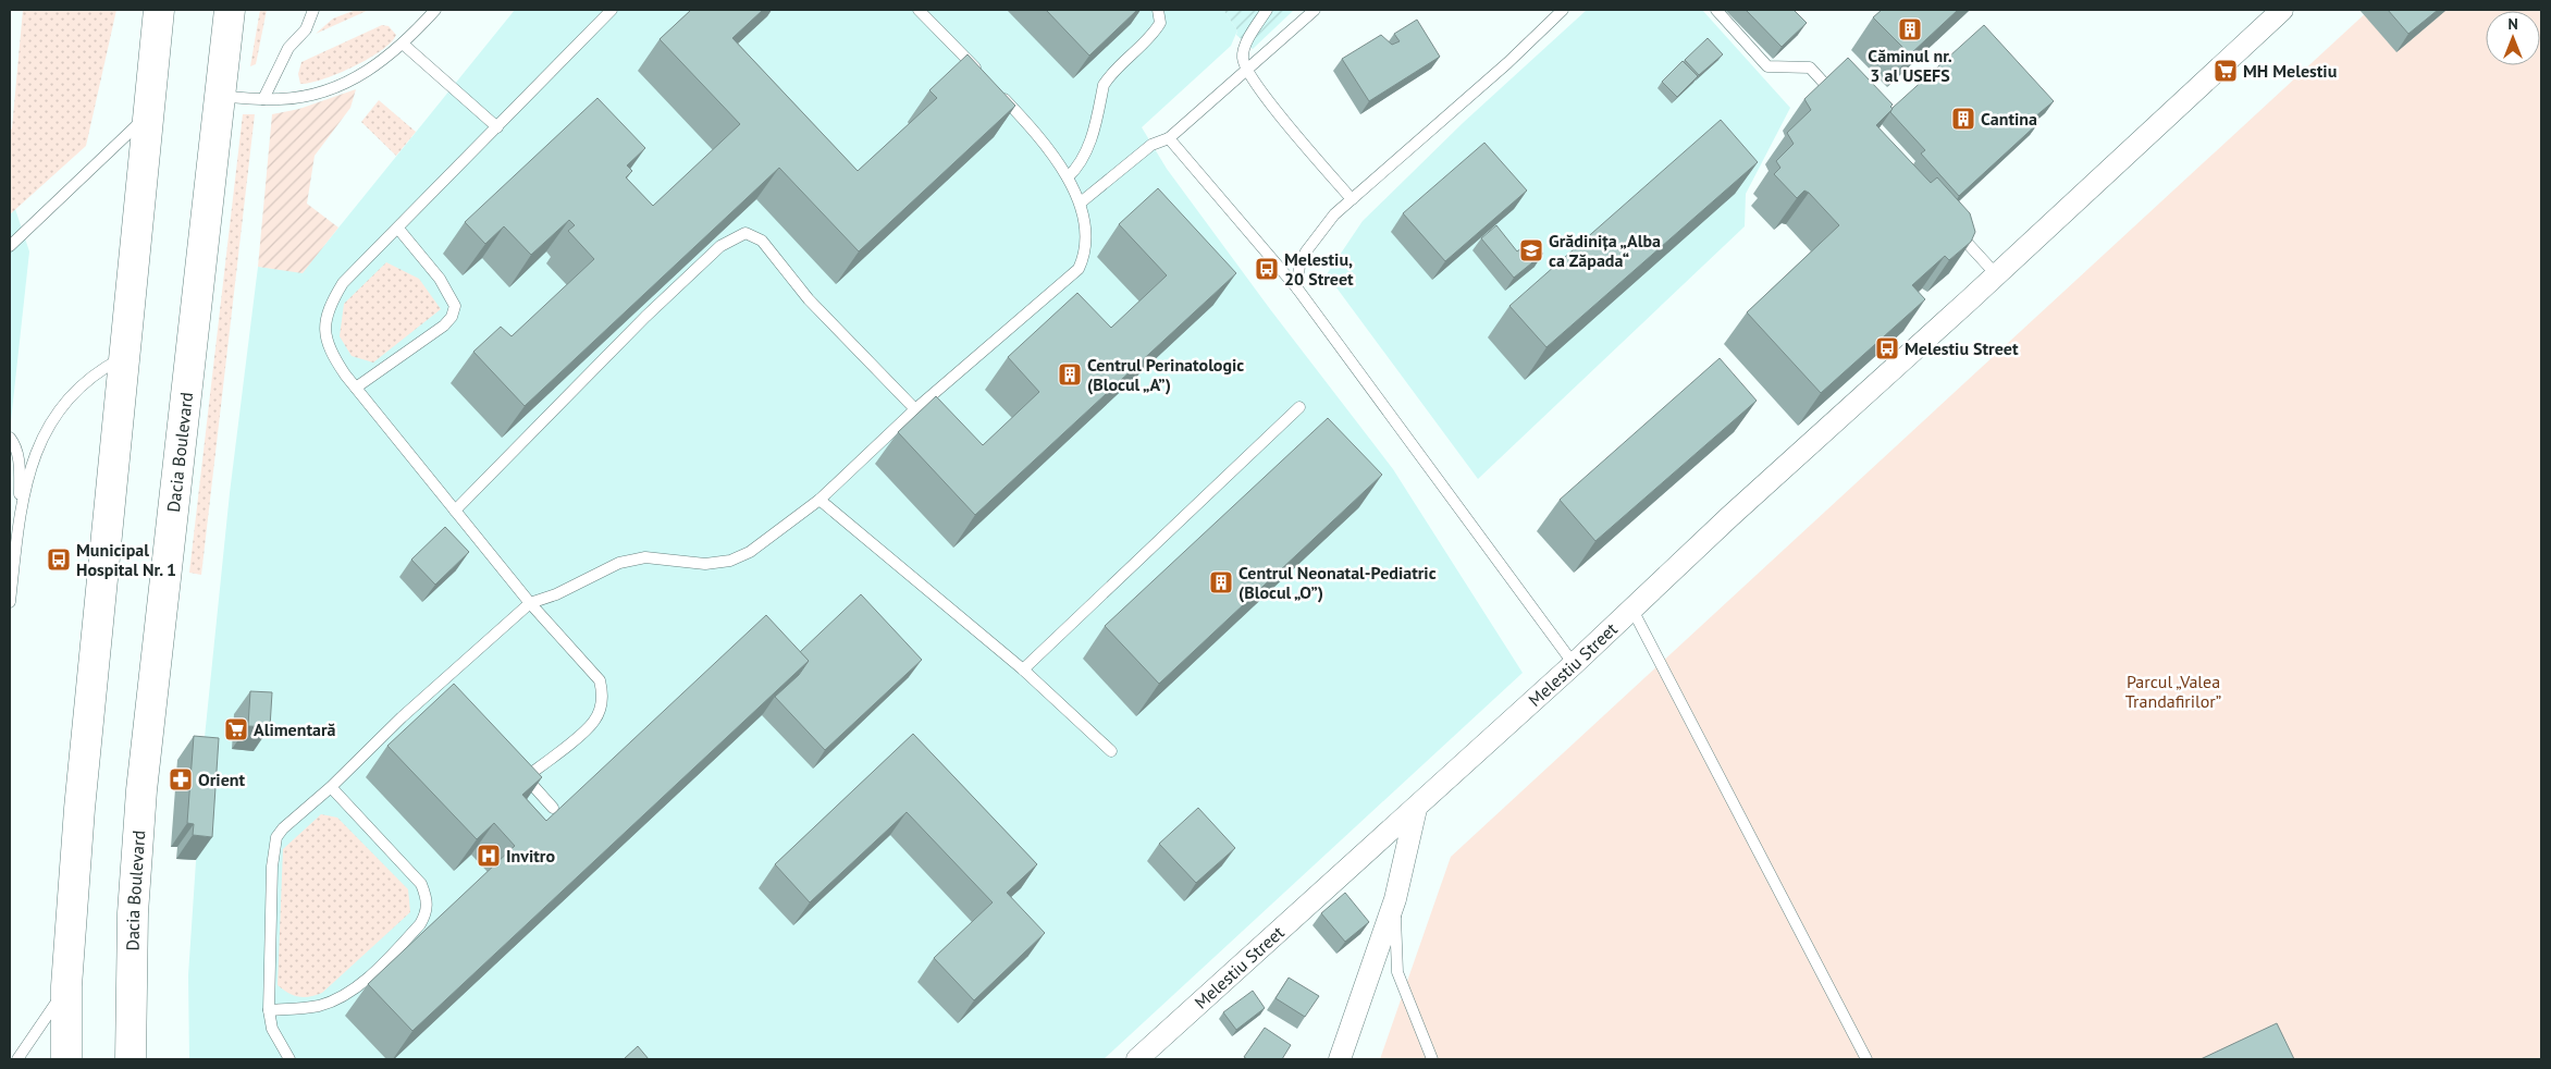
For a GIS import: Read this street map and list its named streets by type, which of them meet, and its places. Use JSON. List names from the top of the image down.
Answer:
{
  "streets": {
    "highway": ["Dacia Boulevard"],
    "street": ["Melestiu Street"]
  },
  "parks": ["Parcul „Valea Trandafirilor”"],
  "places": {
    "building": [
      "Căminul nr. 3 al USEFS",
      "Cantina",
      "Centrul Perinatologic (Blocul „A”)",
      "Centrul Neonatal-Pediatric (Blocul „O”)"
    ],
    "supermarket": ["MH Melestiu", "Alimentară"],
    "school or university": ["Grădinița „Alba ca Zăpada“"],
    "bus stop": ["Melestiu, 20 Street", "Melestiu Street", "Municipal Hospital Nr. 1"],
    "pharmacy": ["Orient"],
    "hospital": ["Invitro"]
  },
  "north": "top"
}
